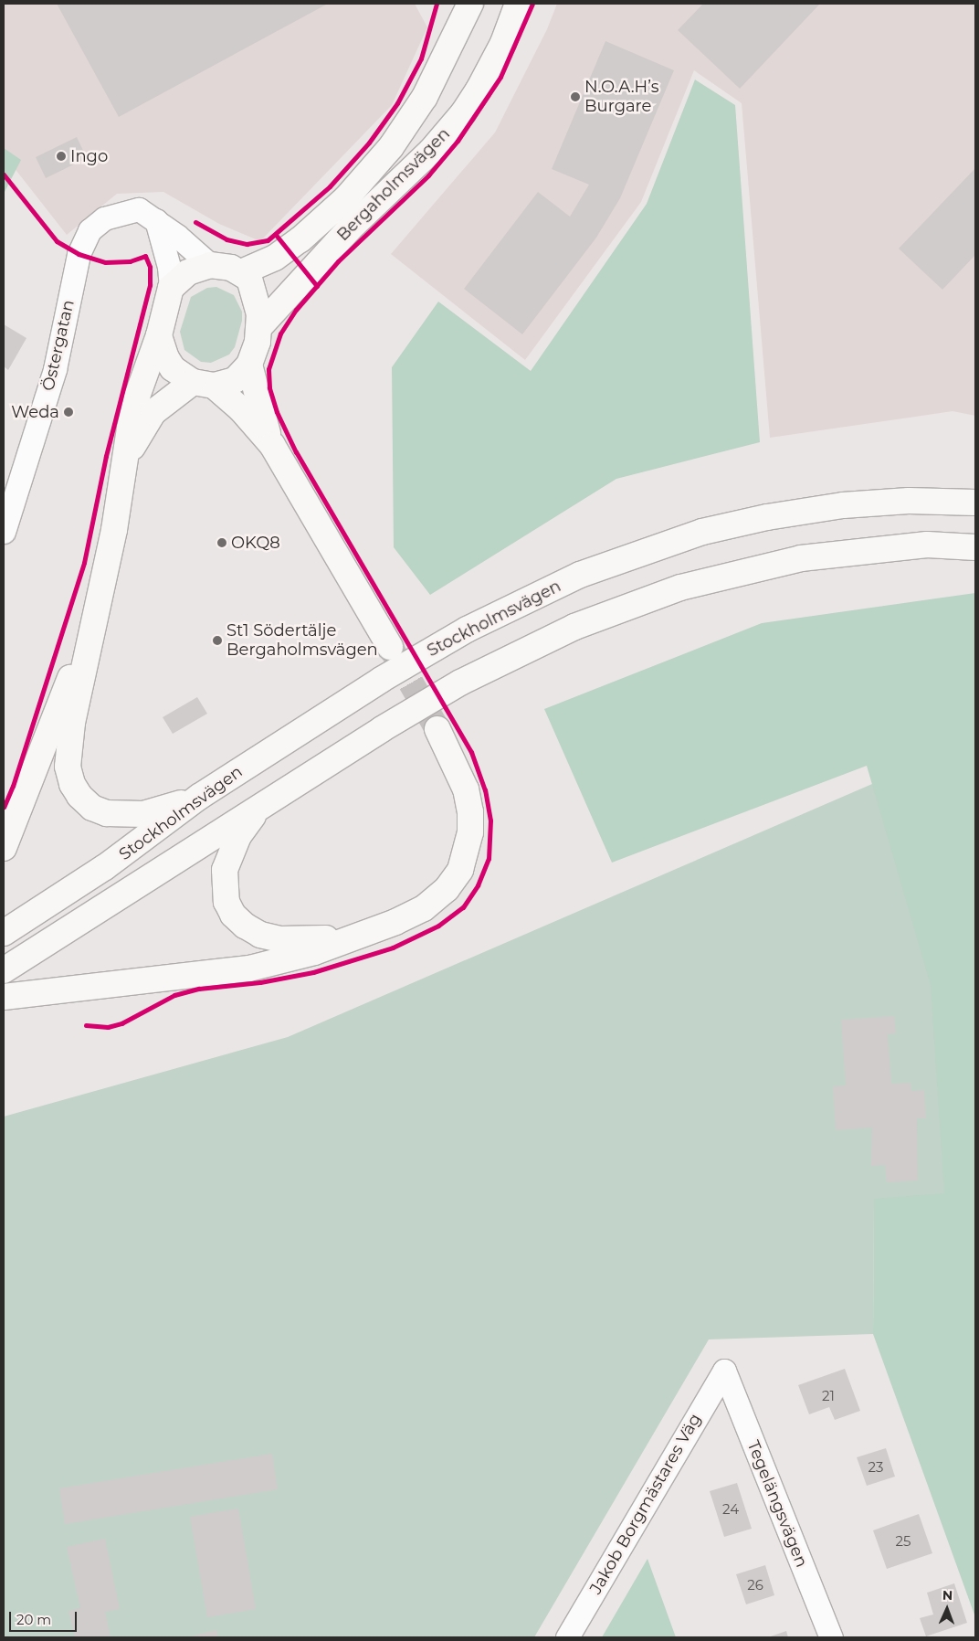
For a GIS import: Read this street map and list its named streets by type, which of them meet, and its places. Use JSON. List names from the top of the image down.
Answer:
{
  "streets": {
    "main road": ["Bergaholmsvägen", "Stockholmsvägen"],
    "street": ["Östergatan", "Jakob Borgmästares Väg", "Tegelängsvägen"]
  },
  "crossings": [
    ["Bergaholmsvägen", "Östergatan"],
    ["Jakob Borgmästares Väg", "Tegelängsvägen"]
  ],
  "places": [
    "N.O.A.H’s Burgare",
    "Ingo",
    "Weda",
    "OKQ8",
    "St1 Södertälje Bergaholmsvägen"
  ],
  "house_numbers": [
    "21",
    "23",
    "24",
    "25",
    "26"
  ],
  "scale_bar": "20 m",
  "north": "top"
}
